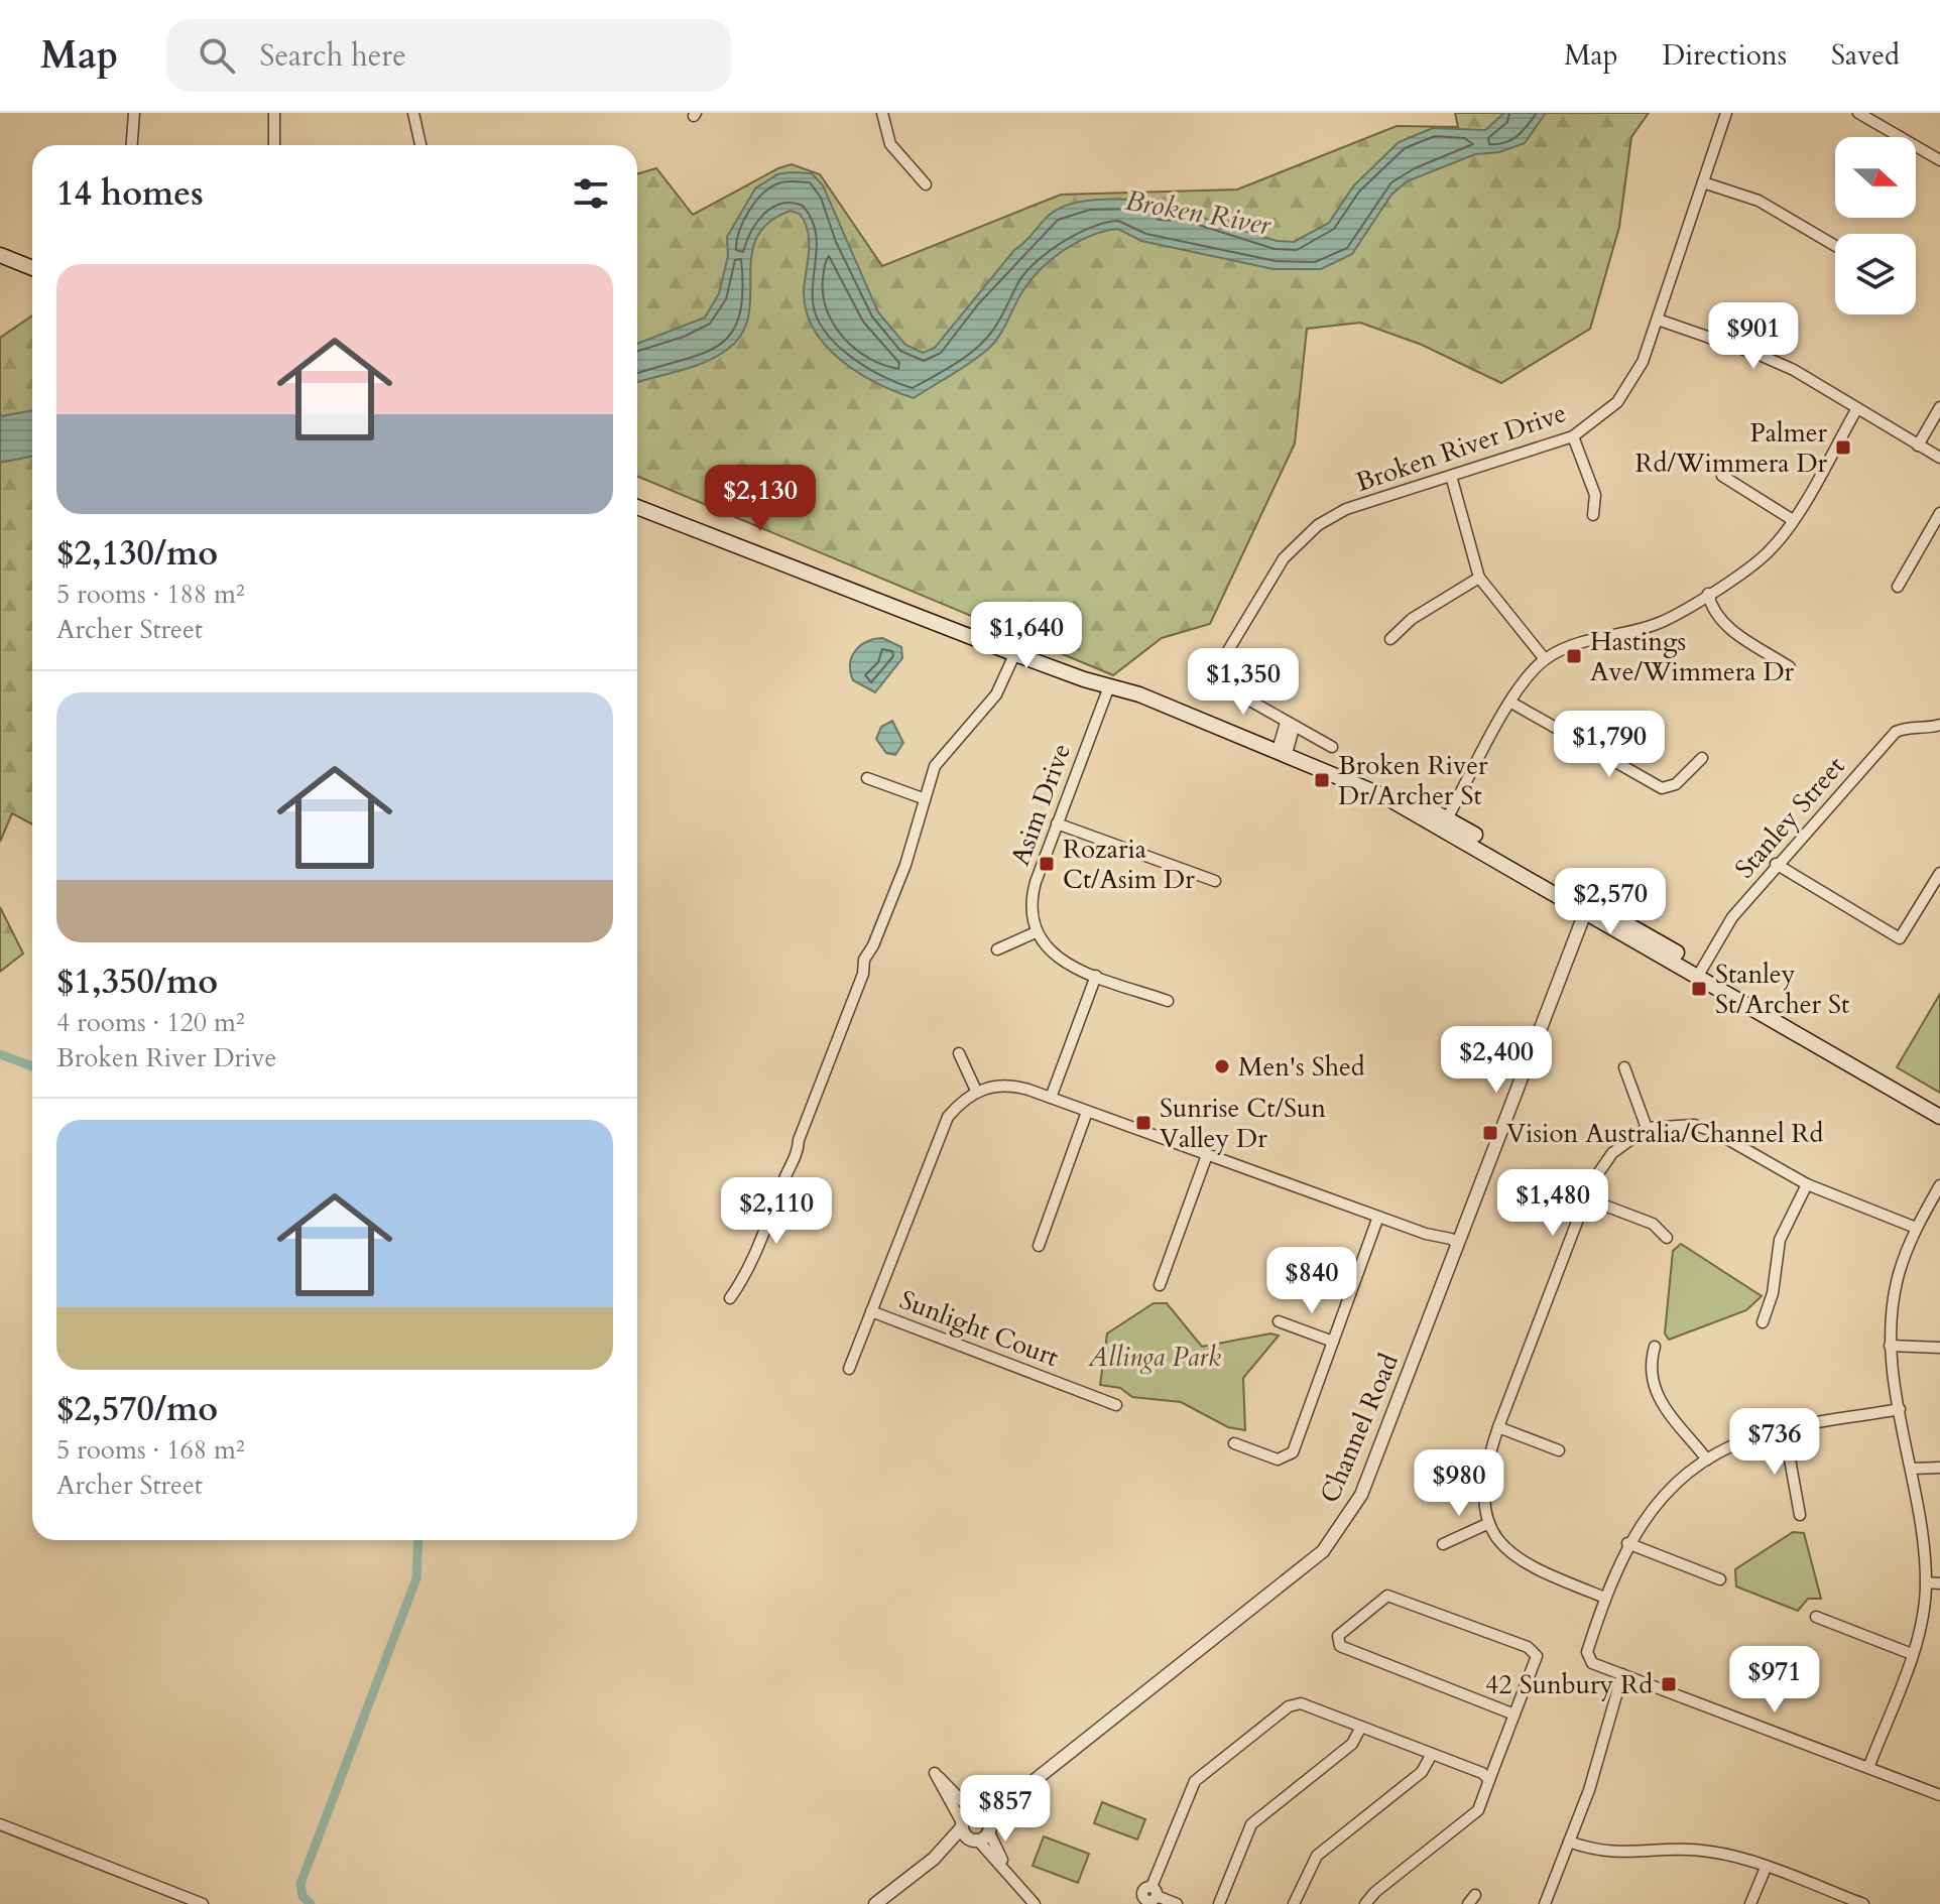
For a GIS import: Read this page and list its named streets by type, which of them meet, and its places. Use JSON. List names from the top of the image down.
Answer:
{
  "streets": {
    "street": [
      "Broken River Drive",
      "Asim Drive",
      "Stanley Street",
      "Sunlight Court",
      "Channel Road"
    ]
  },
  "water": ["Broken River"],
  "parks": ["Allinga Park"],
  "places": {
    "transit": [
      "Palmer Rd/Wimmera Dr",
      "Hastings Ave/Wimmera Dr",
      "Broken River Dr/Archer St",
      "Rozaria Ct/Asim Dr",
      "Stanley St/Archer St",
      "Sunrise Ct/Sun Valley Dr",
      "Vision Australia/Channel Rd",
      "42 Sunbury Rd"
    ],
    "other": ["Men's Shed"]
  },
  "north": "right",
  "page": {
    "header": "Map",
    "search": "Search here",
    "nav": ["Map", "Directions", "Saved"],
    "heading": "14 homes",
    "list": [
      {
        "name": "$2,130/mo",
        "note": "5 rooms · 188 m² · Archer Street"
      },
      {
        "name": "$1,350/mo",
        "note": "4 rooms · 120 m² · Broken River Drive"
      },
      {
        "name": "$2,570/mo",
        "note": "5 rooms · 168 m² · Archer Street"
      }
    ],
    "price": [
      "$901",
      "$2,130",
      "$1,640",
      "$1,350",
      "$1,790",
      "$2,570",
      "$2,400",
      "$1,480",
      "$2,110",
      "$840",
      "$736",
      "$980",
      "$971",
      "$857"
    ]
  }
}
